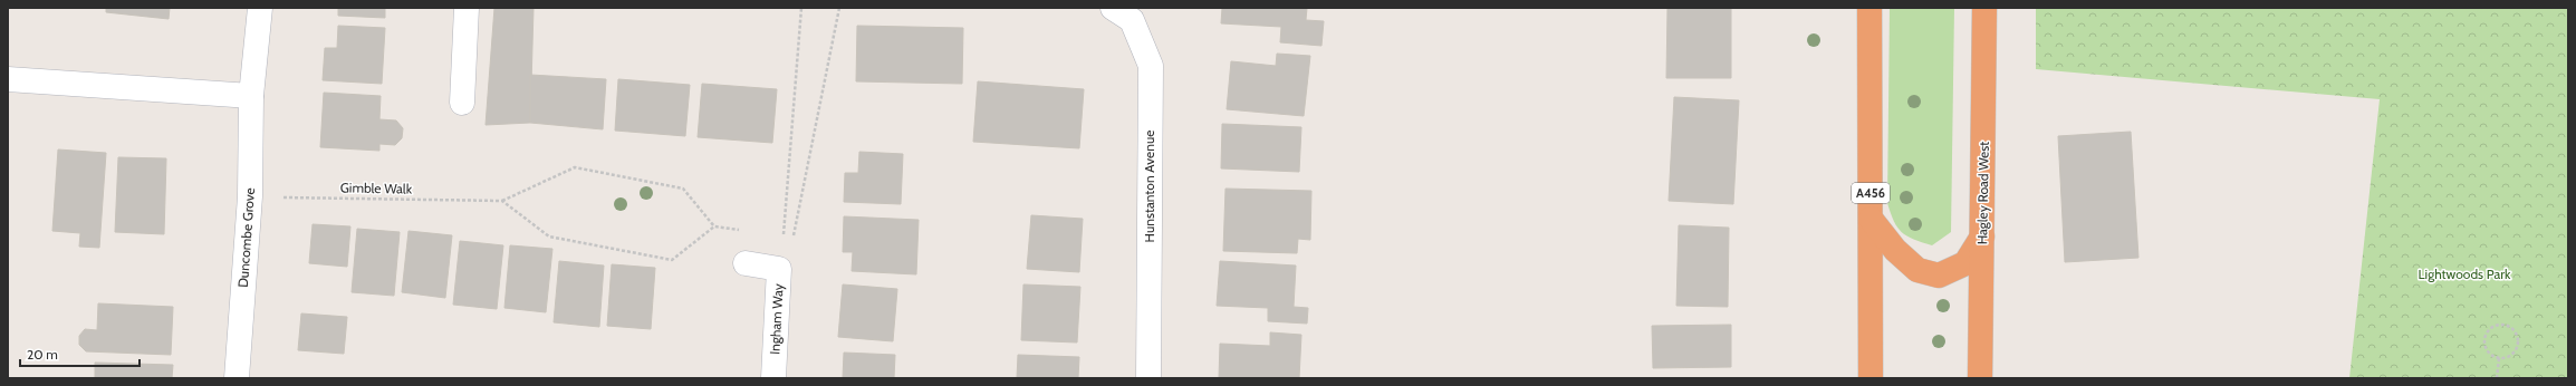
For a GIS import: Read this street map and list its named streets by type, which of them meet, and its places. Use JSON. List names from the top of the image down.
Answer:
{
  "streets": {
    "highway": ["A456", "Hagley Road West"],
    "street": ["Hunstanton Avenue", "Duncombe Grove", "Ingham Way"],
    "path": ["Gimble Walk"]
  },
  "crossings": [
    ["Gimble Walk", "Duncombe Grove"]
  ],
  "parks": ["Lightwoods Park"],
  "scale_bar": "20 m"
}
